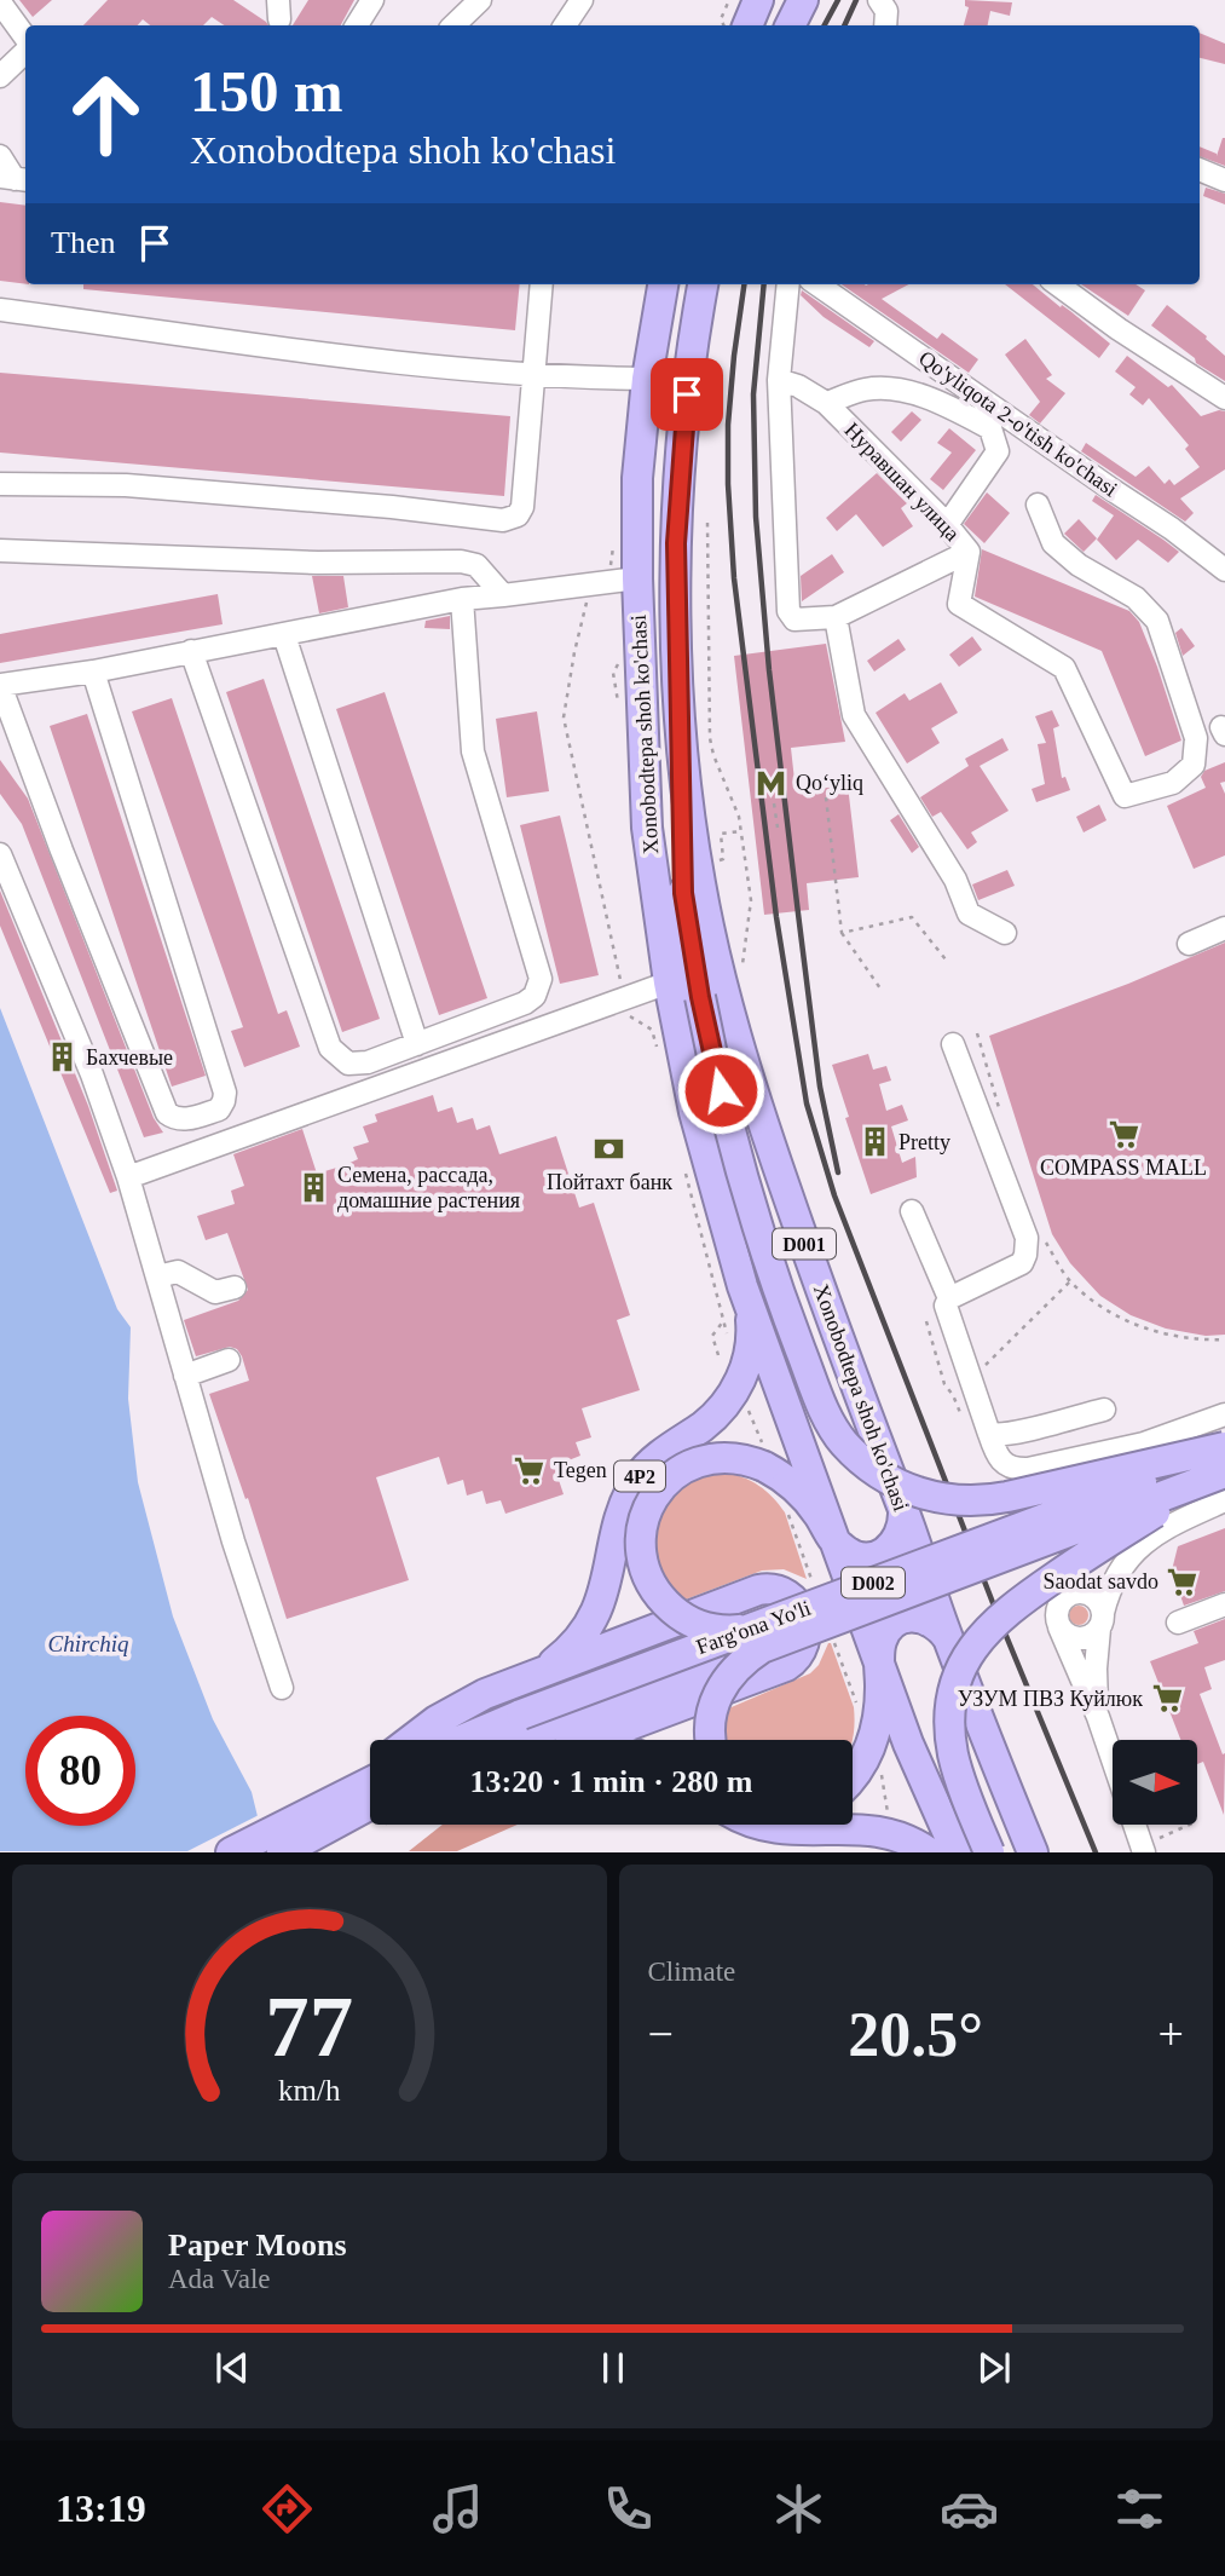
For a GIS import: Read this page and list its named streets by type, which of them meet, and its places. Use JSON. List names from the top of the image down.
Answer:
{
  "streets": {
    "highway": [
      "Xonobodtepa shoh ko'chasi",
      "D001",
      "4P2",
      "D002",
      "Farg'ona Yo'li"
    ],
    "street": ["Qo'yliqota 2-o'tish ko'chasi", "Нуравшан улица"]
  },
  "crossings": [
    ["Xonobodtepa shoh ko'chasi", "4P2"]
  ],
  "water": ["Chirchiq"],
  "places": {
    "metro station": ["Qo‘yliq"],
    "building": ["Бахчевые", "Pretty", "Семена, рассада, домашние растения"],
    "supermarket": [
      "COMPASS MALL",
      "Tegen",
      "Saodat savdo",
      "УЗУМ ПВЗ Куйлюк"
    ],
    "bank": ["Пойтахт банк"]
  },
  "north": "right",
  "page": {
    "turn": ["150 m", "Xonobodtepa shoh ko'chasi"],
    "then": "Then",
    "limit": "80",
    "trip": "13:20 · 1 min · 280 m",
    "tile": "Climate",
    "heat": ["−", "20.5°", "+"],
    "song": ["Paper Moons", "Ada Vale"],
    "tabs": "13:19",
    "gauge": ["77", "km/h"]
  }
}
